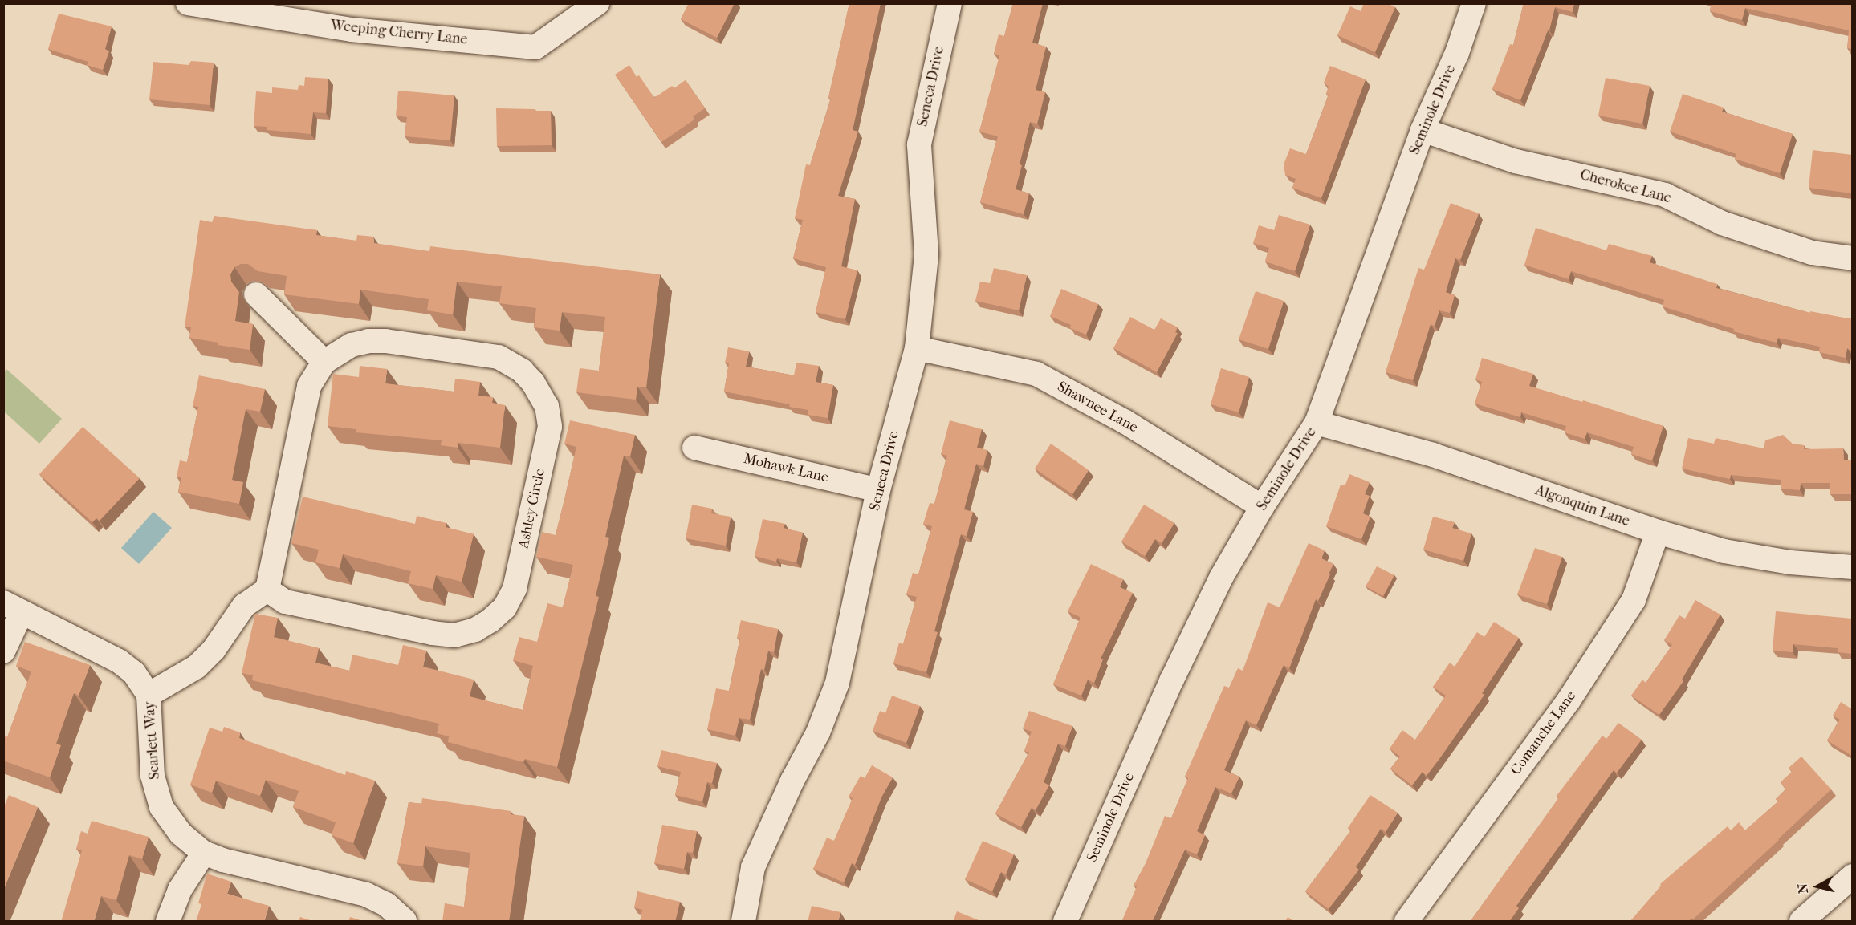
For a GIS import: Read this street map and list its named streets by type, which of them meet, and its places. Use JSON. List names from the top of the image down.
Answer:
{
  "streets": {
    "street": [
      "Weeping Cherry Lane",
      "Seneca Drive",
      "Seminole Drive",
      "Cherokee Lane",
      "Shawnee Lane",
      "Mohawk Lane",
      "Algonquin Lane",
      "Ashley Circle",
      "Comanche Lane",
      "Scarlett Way"
    ]
  },
  "crossings": [
    ["Seneca Drive", "Shawnee Lane"],
    ["Seneca Drive", "Mohawk Lane"],
    ["Seminole Drive", "Cherokee Lane"],
    ["Seminole Drive", "Shawnee Lane"],
    ["Seminole Drive", "Algonquin Lane"],
    ["Algonquin Lane", "Comanche Lane"]
  ],
  "north": "left"
}
